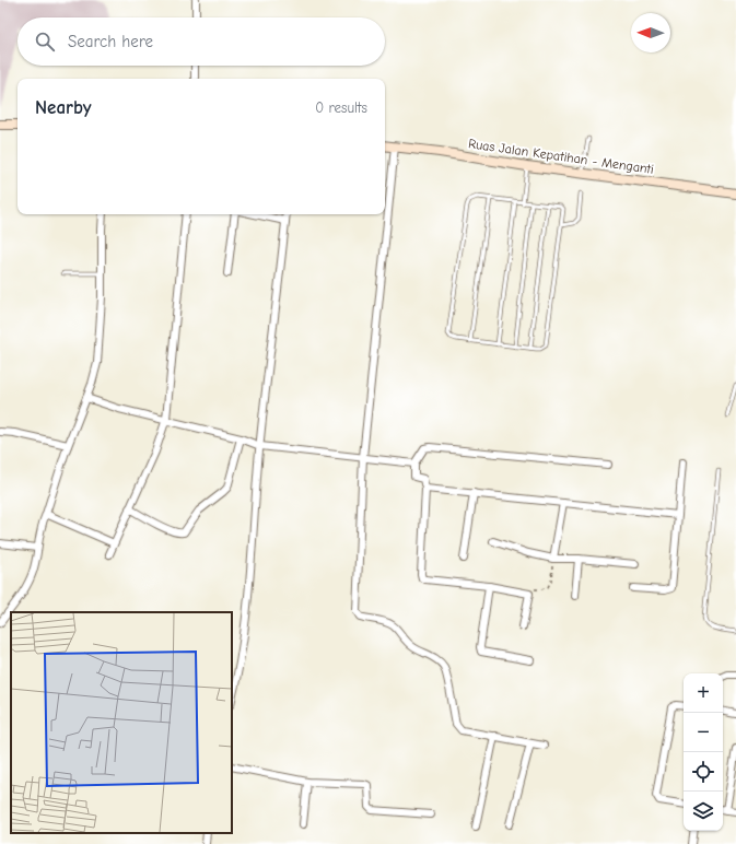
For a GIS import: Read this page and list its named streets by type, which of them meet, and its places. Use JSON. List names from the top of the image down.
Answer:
{
  "streets": {
    "main road": ["Ruas Jalan Kepatihan - Menganti"]
  },
  "north": "left",
  "page": {
    "search": "Search here",
    "heading": ["Nearby", "0 results"],
    "map_buttons": ["+", "−"]
  }
}
